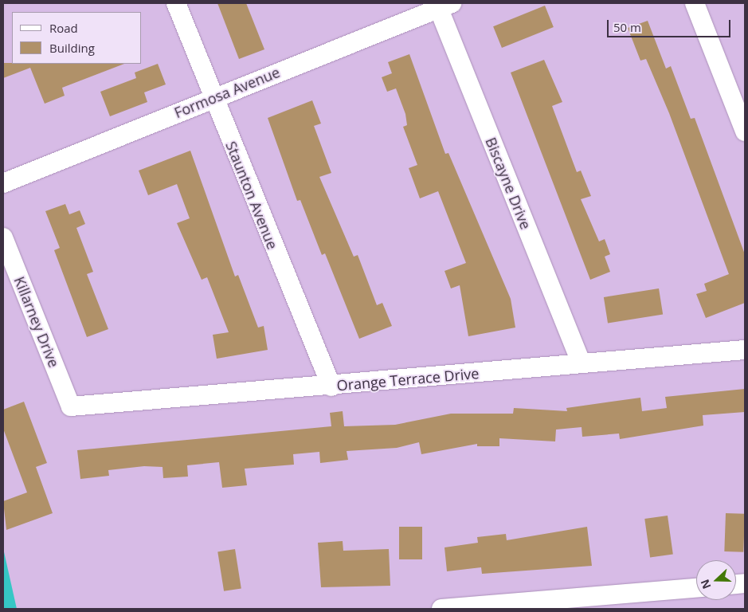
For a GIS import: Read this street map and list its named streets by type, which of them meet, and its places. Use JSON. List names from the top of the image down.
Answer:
{
  "streets": {
    "street": [
      "Formosa Avenue",
      "Biscayne Drive",
      "Staunton Avenue",
      "Killarney Drive",
      "Orange Terrace Drive"
    ]
  },
  "crossings": [
    ["Formosa Avenue", "Biscayne Drive"],
    ["Formosa Avenue", "Staunton Avenue"],
    ["Biscayne Drive", "Orange Terrace Drive"],
    ["Staunton Avenue", "Orange Terrace Drive"],
    ["Killarney Drive", "Orange Terrace Drive"]
  ],
  "legend": ["Road", "Building"],
  "scale_bar": "50 m",
  "north": "left"
}
